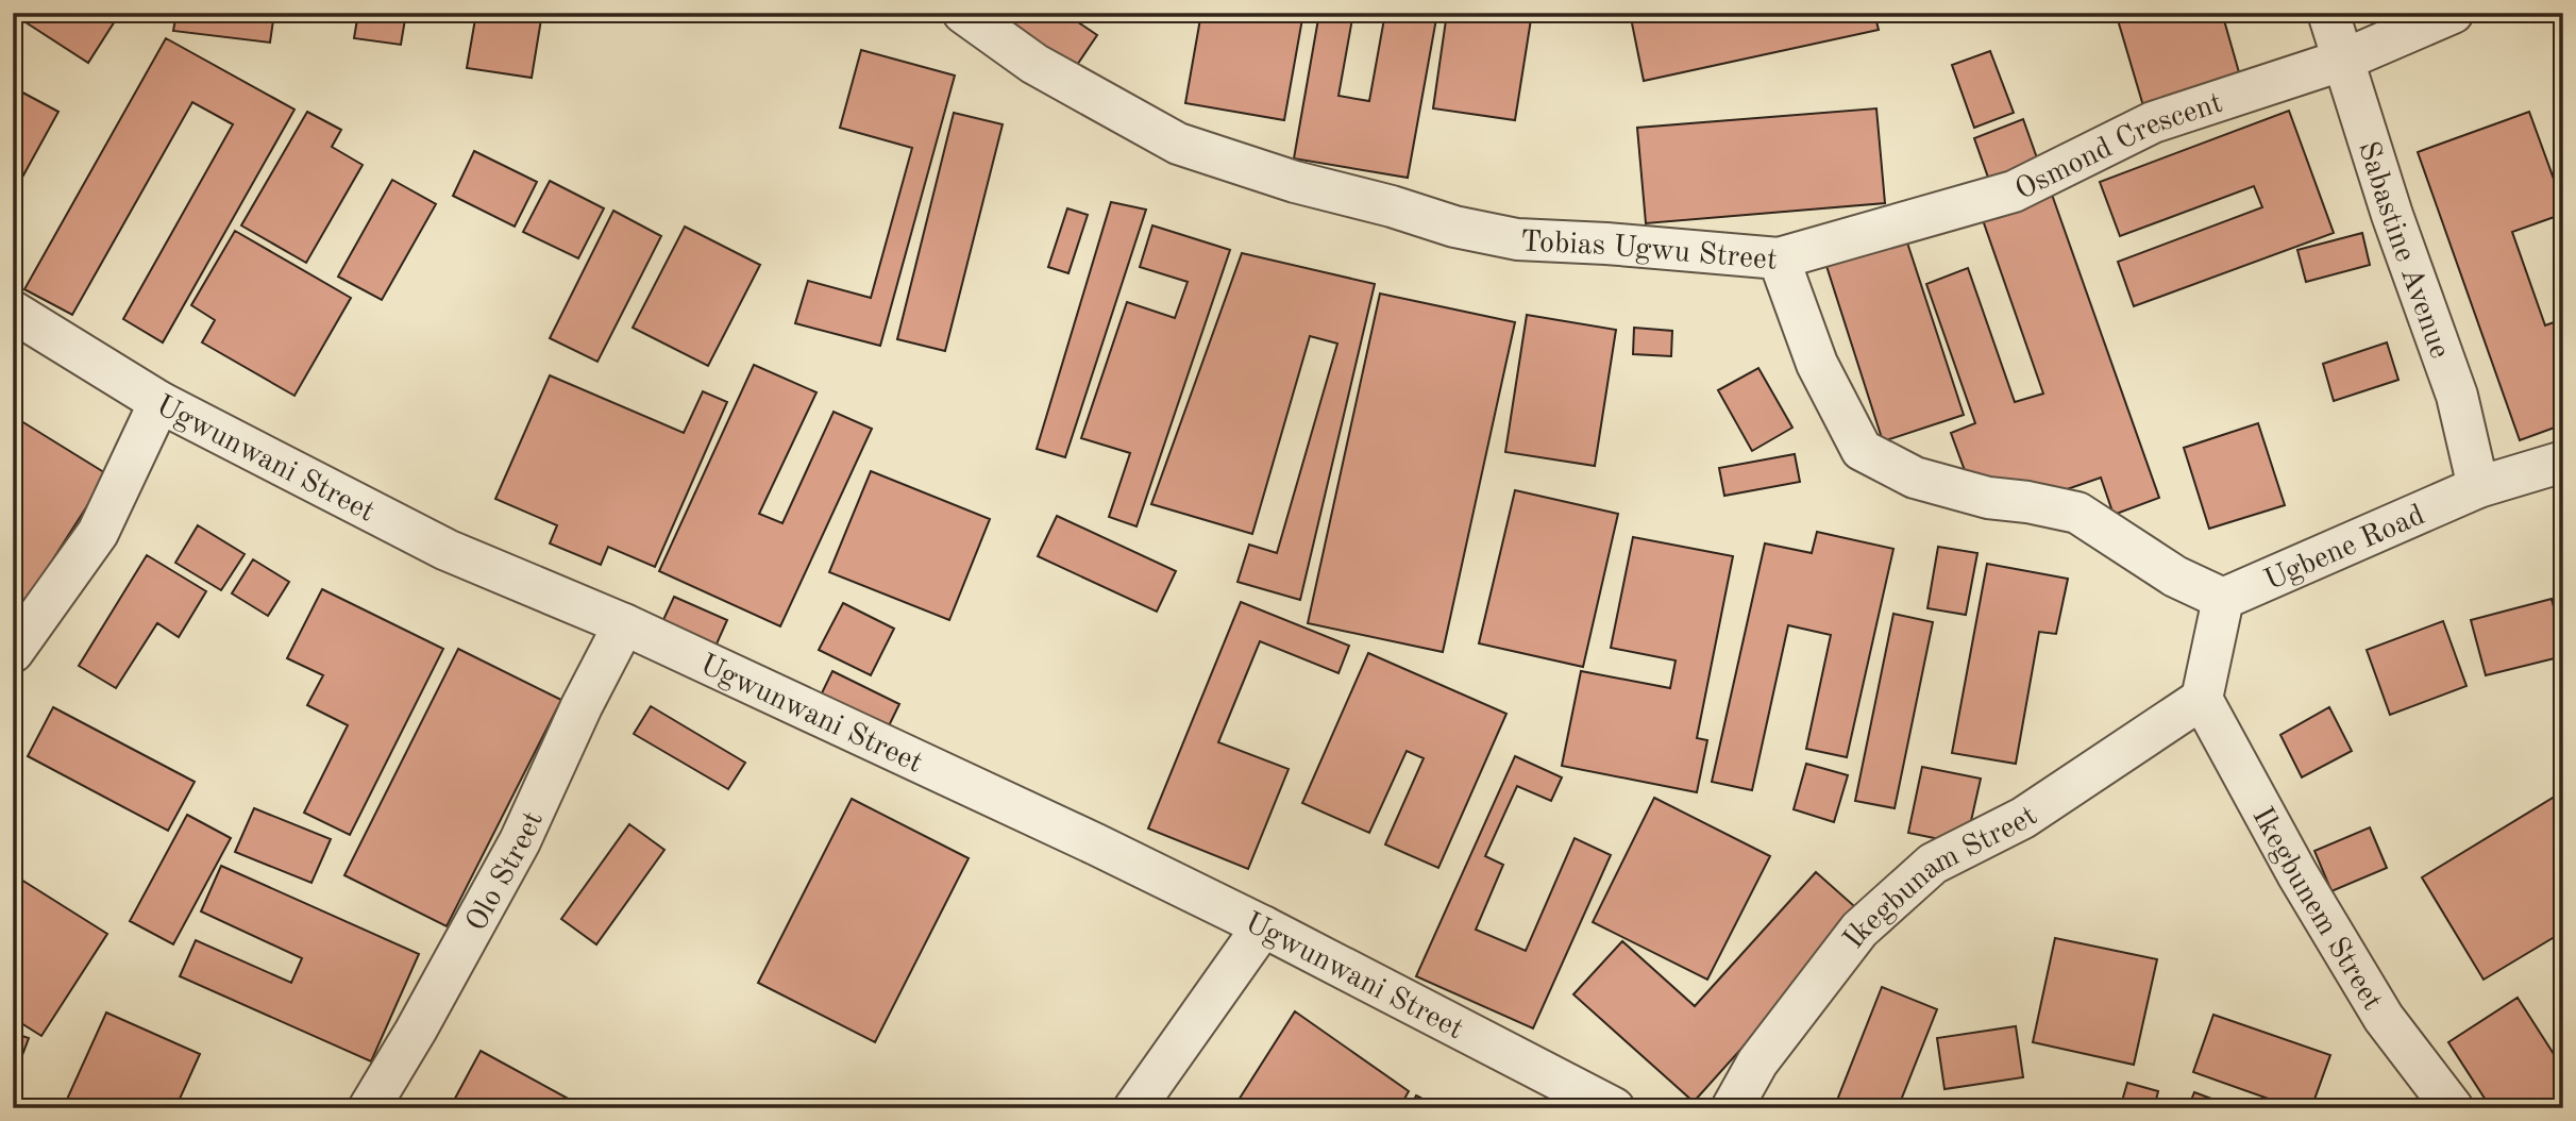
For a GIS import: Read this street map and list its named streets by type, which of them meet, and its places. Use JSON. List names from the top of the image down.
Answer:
{
  "streets": {
    "street": [
      "Osmond Crescent",
      "Sabastine Avenue",
      "Tobias Ugwu Street",
      "Ugwunwani Street",
      "Ugbene Road",
      "Olo Street",
      "Ikegbunam Street",
      "Ikegbunem Street"
    ]
  },
  "crossings": [
    ["Osmond Crescent", "Sabastine Avenue"],
    ["Osmond Crescent", "Tobias Ugwu Street"],
    ["Sabastine Avenue", "Ugbene Road"],
    ["Tobias Ugwu Street", "Ugbene Road"],
    ["Ugwunwani Street", "Olo Street"],
    ["Ikegbunam Street", "Ikegbunem Street"]
  ]
}
